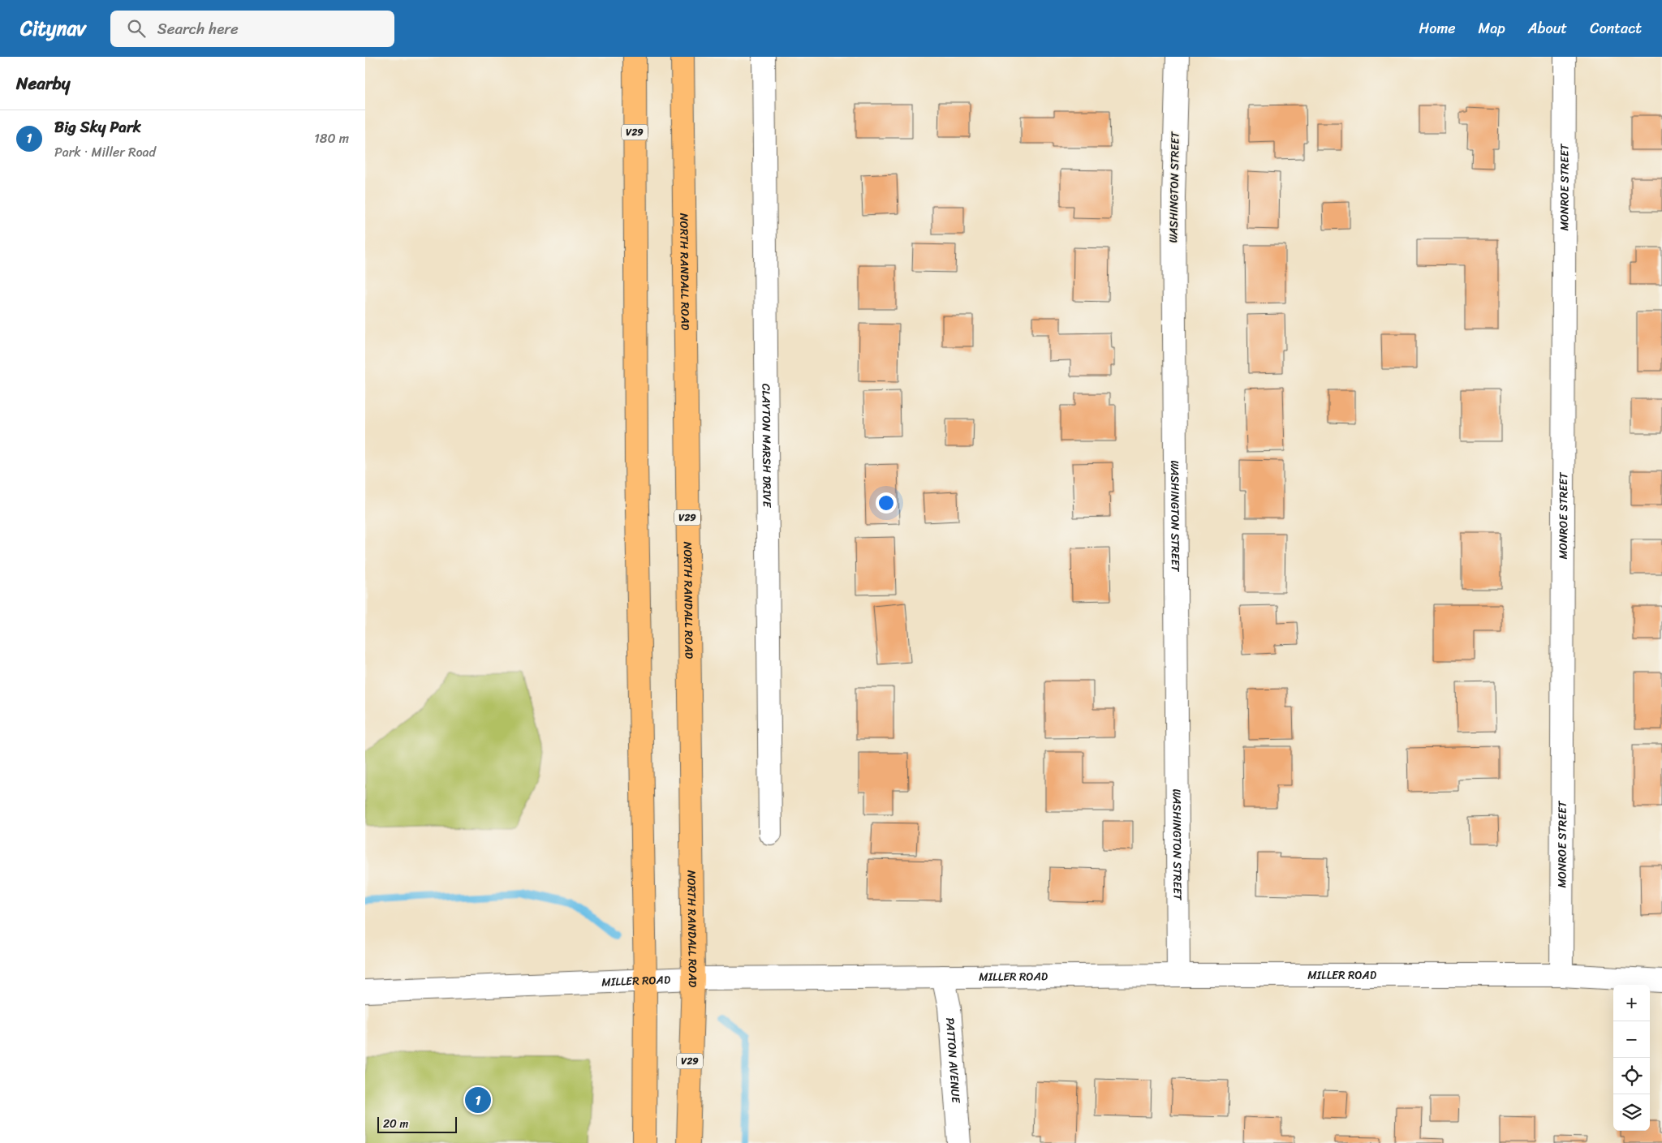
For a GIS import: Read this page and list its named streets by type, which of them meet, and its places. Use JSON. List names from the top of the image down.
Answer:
{
  "streets": {
    "main road": ["V29", "NORTH RANDALL ROAD"],
    "street": [
      "WASHINGTON STREET",
      "MONROE STREET",
      "CLAYTON MARSH DRIVE",
      "MILLER ROAD",
      "PATTON AVENUE"
    ]
  },
  "crossings": [
    ["V29", "MILLER ROAD"],
    ["WASHINGTON STREET", "MILLER ROAD"],
    ["MONROE STREET", "MILLER ROAD"],
    ["NORTH RANDALL ROAD", "MILLER ROAD"],
    ["MILLER ROAD", "PATTON AVENUE"]
  ],
  "scale_bar": "20 m",
  "page": {
    "header": "Citynav",
    "search": "Search here",
    "nav": [
      "Home",
      "Map",
      "About",
      "Contact"
    ],
    "heading": "Nearby",
    "list": [
      {
        "mark": "1",
        "name": "Big Sky Park",
        "note": "Park · Miller Road",
        "value": "180 m"
      }
    ],
    "map_buttons": ["+", "−"],
    "pins": "1",
    "scale": "20 m"
  }
}
